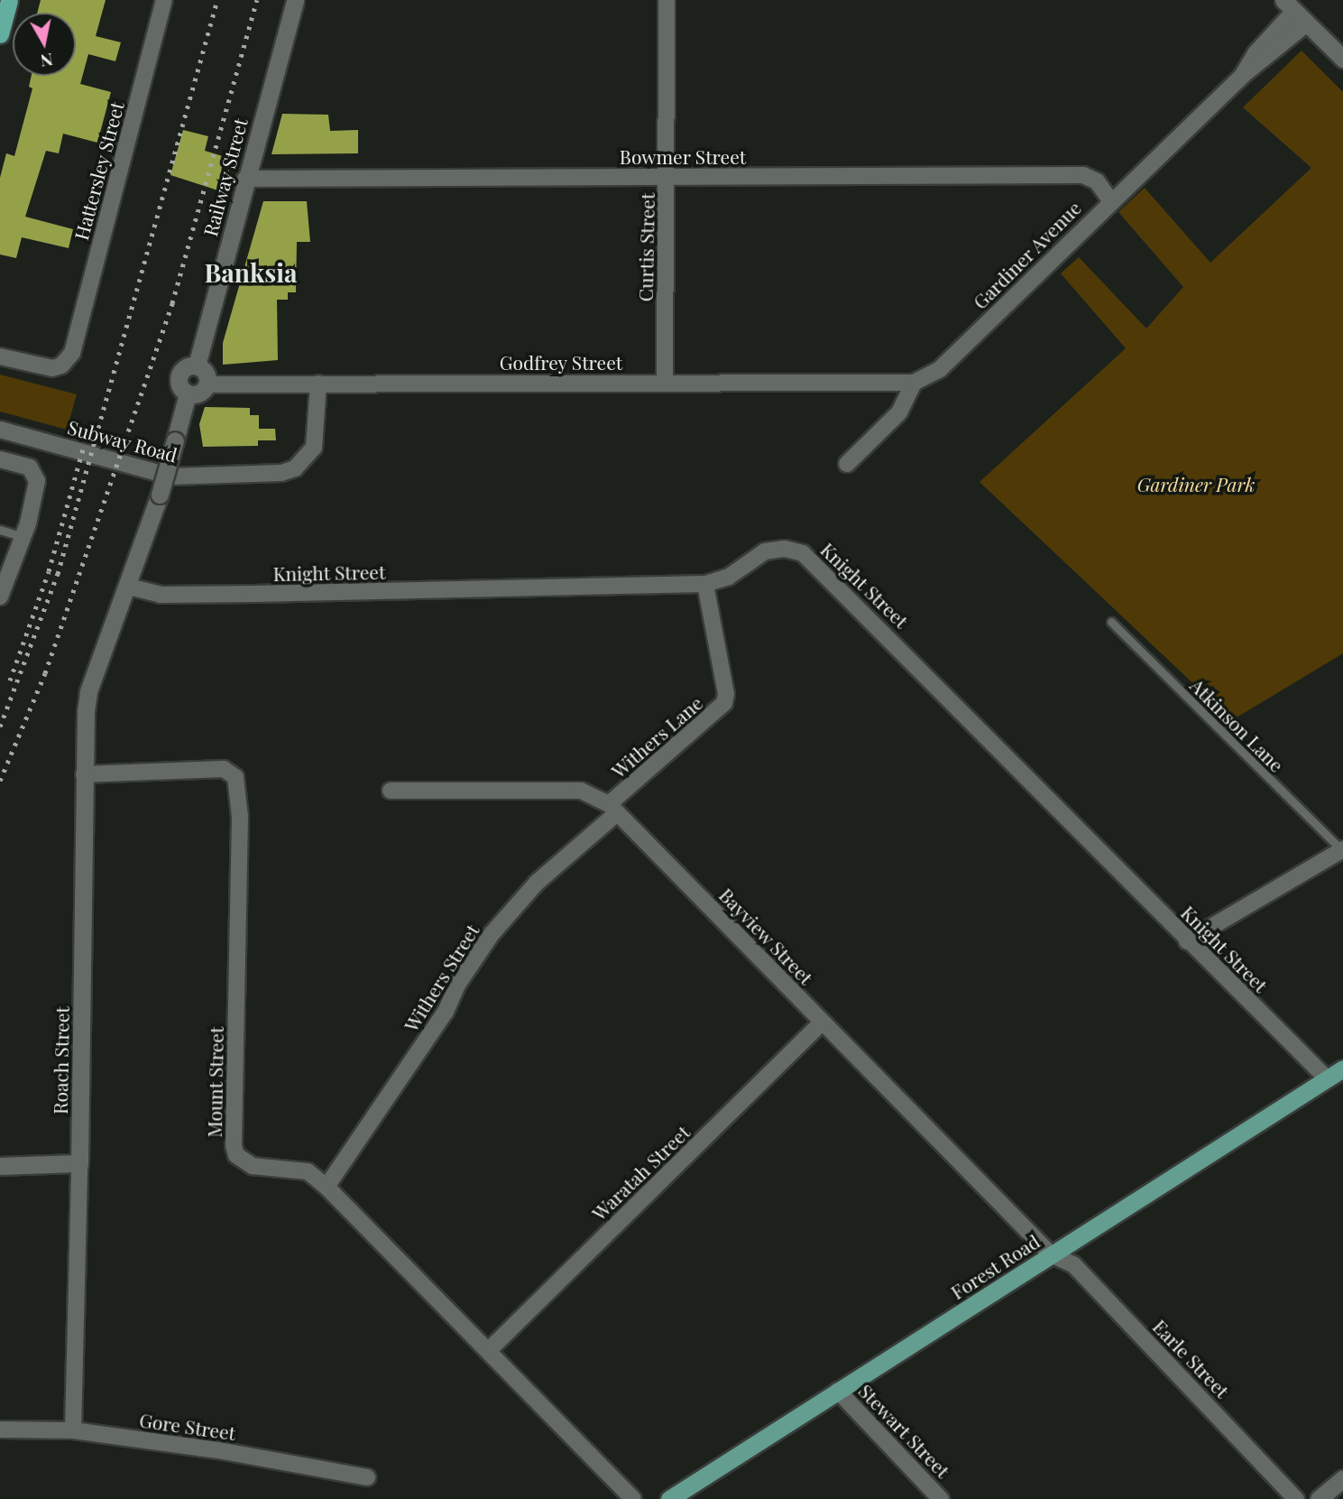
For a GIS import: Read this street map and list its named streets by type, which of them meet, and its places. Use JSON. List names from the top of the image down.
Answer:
{
  "streets": {
    "main road": ["Forest Road"],
    "street": [
      "Bowmer Street",
      "Hattersley Street",
      "Railway Street",
      "Curtis Street",
      "Gardiner Avenue",
      "Godfrey Street",
      "Subway Road",
      "Knight Street",
      "Withers Lane",
      "Bayview Street",
      "Withers Street",
      "Roach Street",
      "Mount Street",
      "Waratah Street",
      "Earle Street",
      "Gore Street",
      "Stewart Street"
    ],
    "lane": ["Atkinson Lane"]
  },
  "crossings": [
    ["Bowmer Street", "Railway Street"],
    ["Bowmer Street", "Curtis Street"],
    ["Bowmer Street", "Gardiner Avenue"],
    ["Railway Street", "Godfrey Street"],
    ["Curtis Street", "Godfrey Street"],
    ["Gardiner Avenue", "Godfrey Street"],
    ["Godfrey Street", "Subway Road"],
    ["Knight Street", "Withers Lane"],
    ["Knight Street", "Roach Street"],
    ["Knight Street", "Forest Road"],
    ["Withers Lane", "Bayview Street"],
    ["Withers Lane", "Withers Street"],
    ["Bayview Street", "Withers Street"],
    ["Bayview Street", "Waratah Street"],
    ["Bayview Street", "Forest Road"],
    ["Bayview Street", "Earle Street"],
    ["Withers Street", "Mount Street"],
    ["Roach Street", "Mount Street"],
    ["Roach Street", "Gore Street"],
    ["Mount Street", "Waratah Street"],
    ["Forest Road", "Earle Street"],
    ["Forest Road", "Stewart Street"]
  ],
  "districts": ["Banksia"],
  "parks": ["Gardiner Park"],
  "north": "bottom"
}
